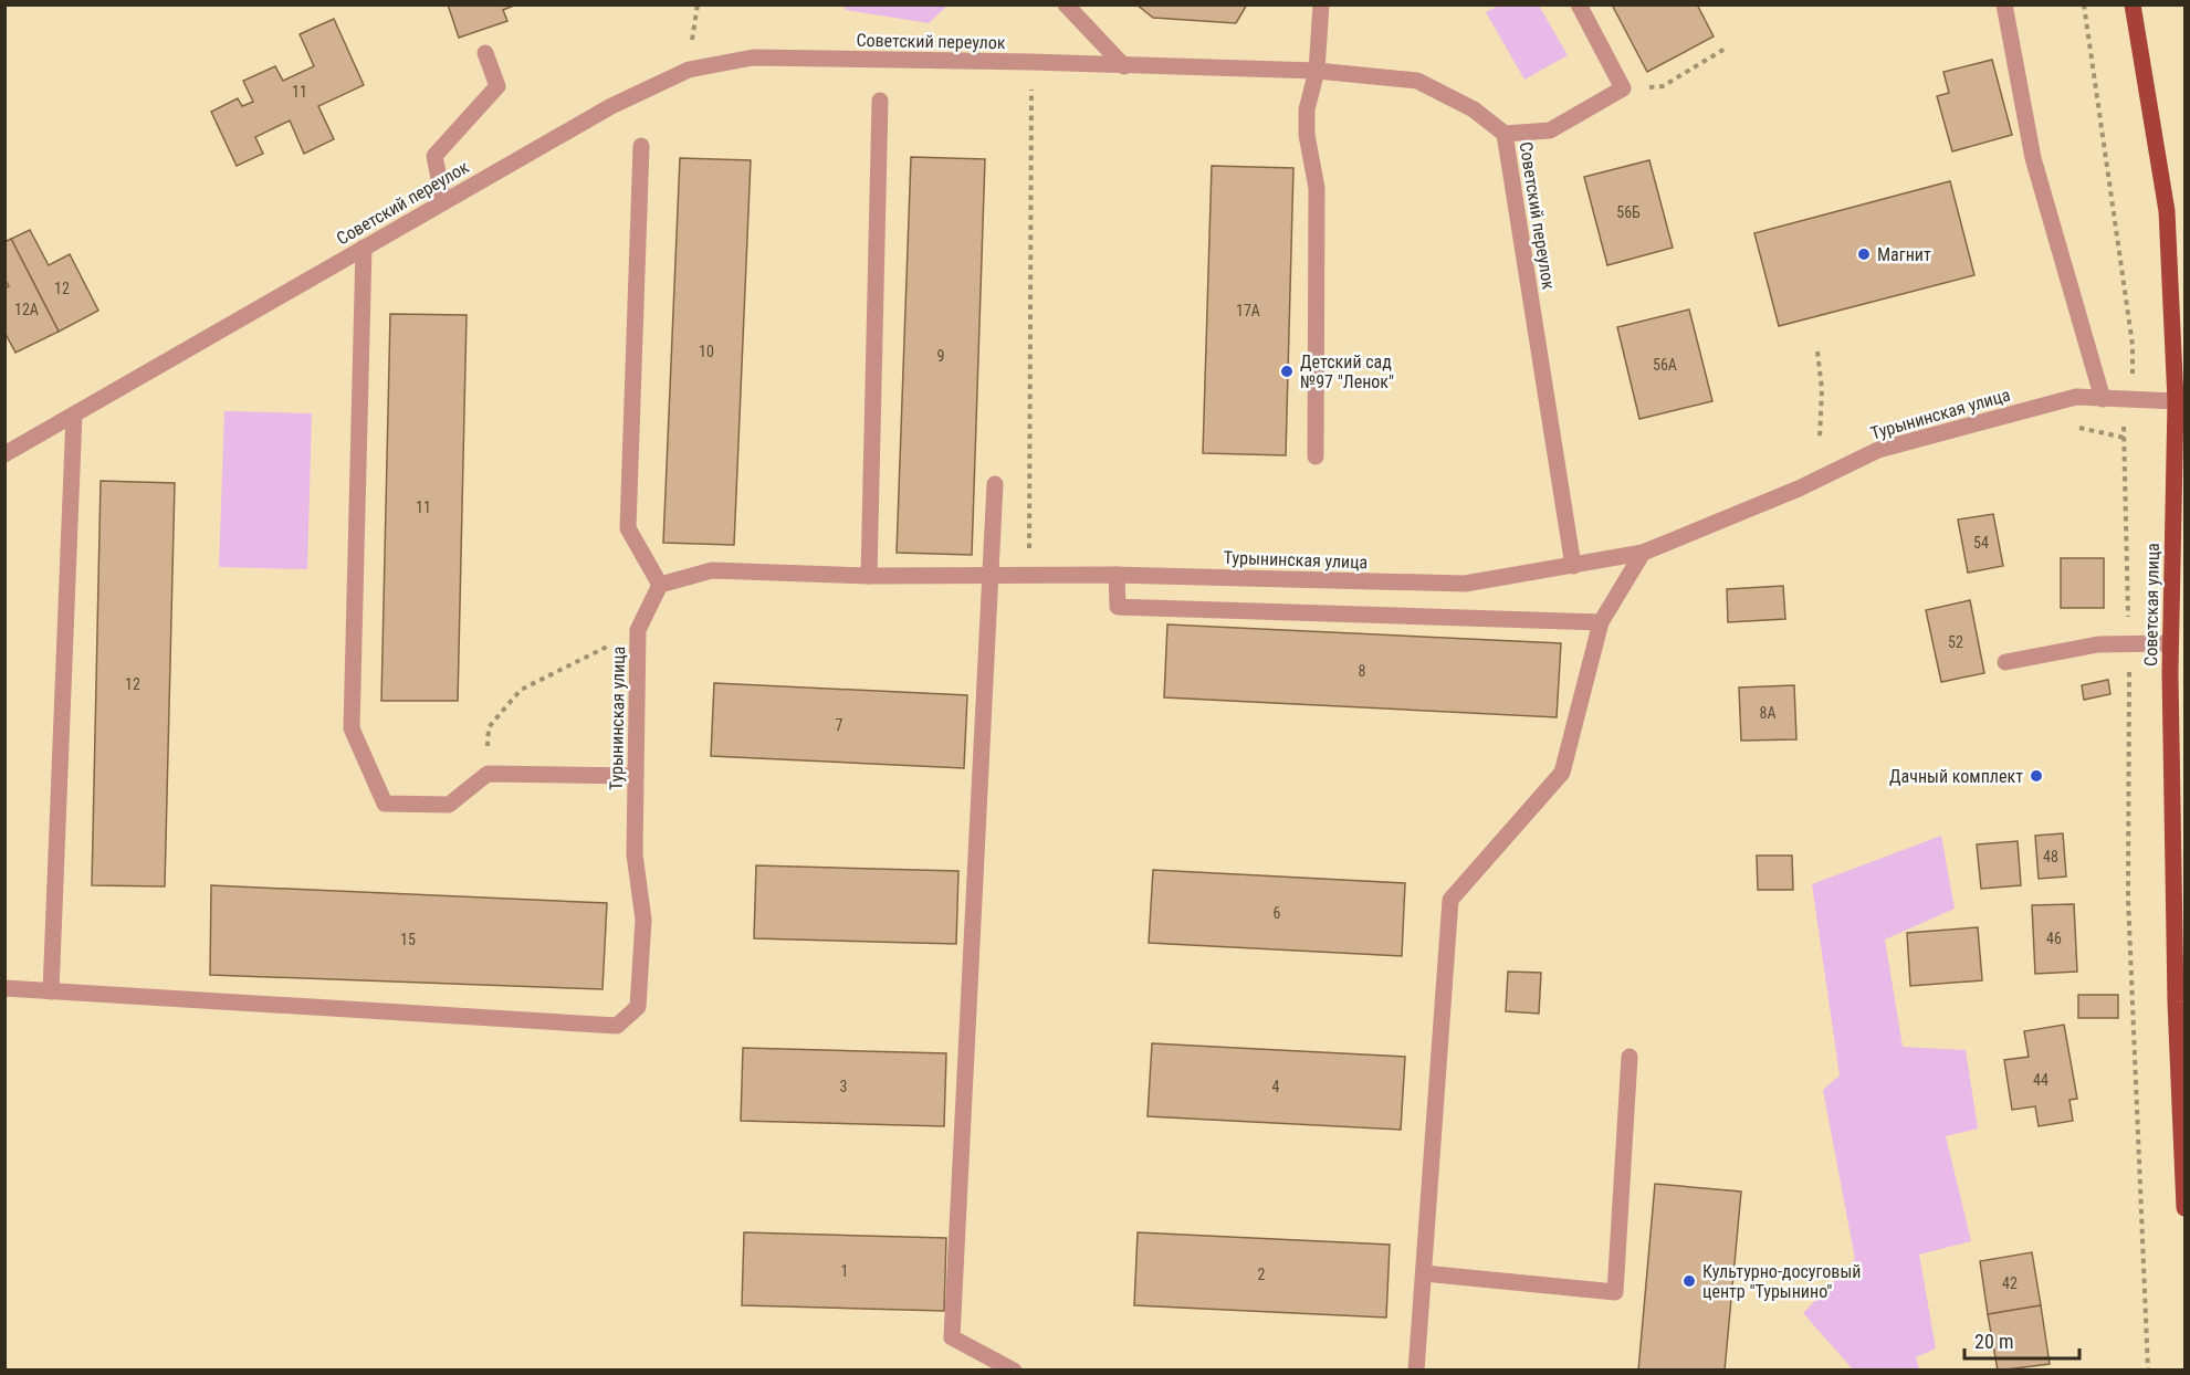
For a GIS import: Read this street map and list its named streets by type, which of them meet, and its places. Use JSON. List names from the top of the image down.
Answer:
{
  "streets": {
    "main road": ["Советская улица"],
    "street": ["Советский переулок", "Турынинская улица"]
  },
  "crossings": [
    ["Советский переулок", "Турынинская улица"],
    ["Турынинская улица", "Советская улица"]
  ],
  "places": [
    "Магнит",
    "Детский сад №97 \"Ленок\"",
    "Дачный комплект",
    "Культурно-досуговый центр \"Турынино\""
  ],
  "house_numbers": [
    "11",
    "56Б",
    "12",
    "12А",
    "17А",
    "10",
    "9",
    "56А",
    "11",
    "54",
    "52",
    "8",
    "12",
    "8А",
    "7",
    "48",
    "6",
    "46",
    "15",
    "44",
    "3",
    "4",
    "1",
    "2",
    "42"
  ],
  "scale_bar": "20 m"
}
